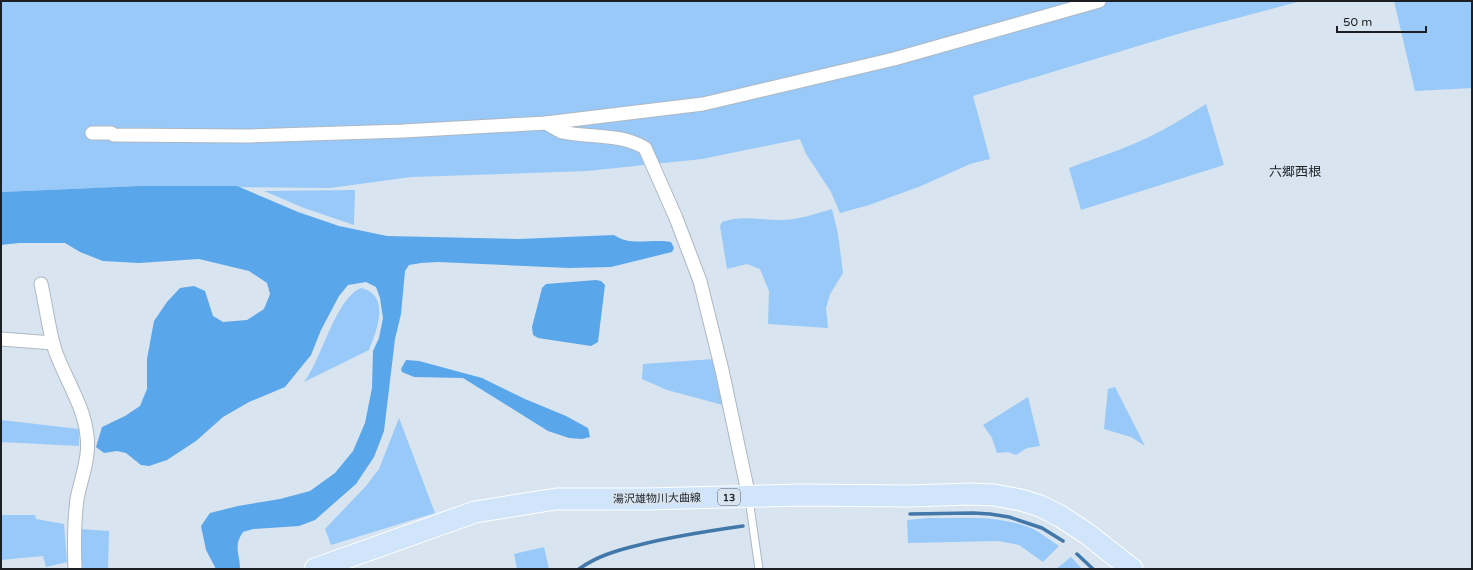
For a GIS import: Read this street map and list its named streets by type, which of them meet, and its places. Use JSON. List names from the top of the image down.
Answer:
{
  "streets": {
    "main road": ["13", "湯沢雄物川大曲線"]
  },
  "districts": ["六郷西根"],
  "scale_bar": "50 m"
}
